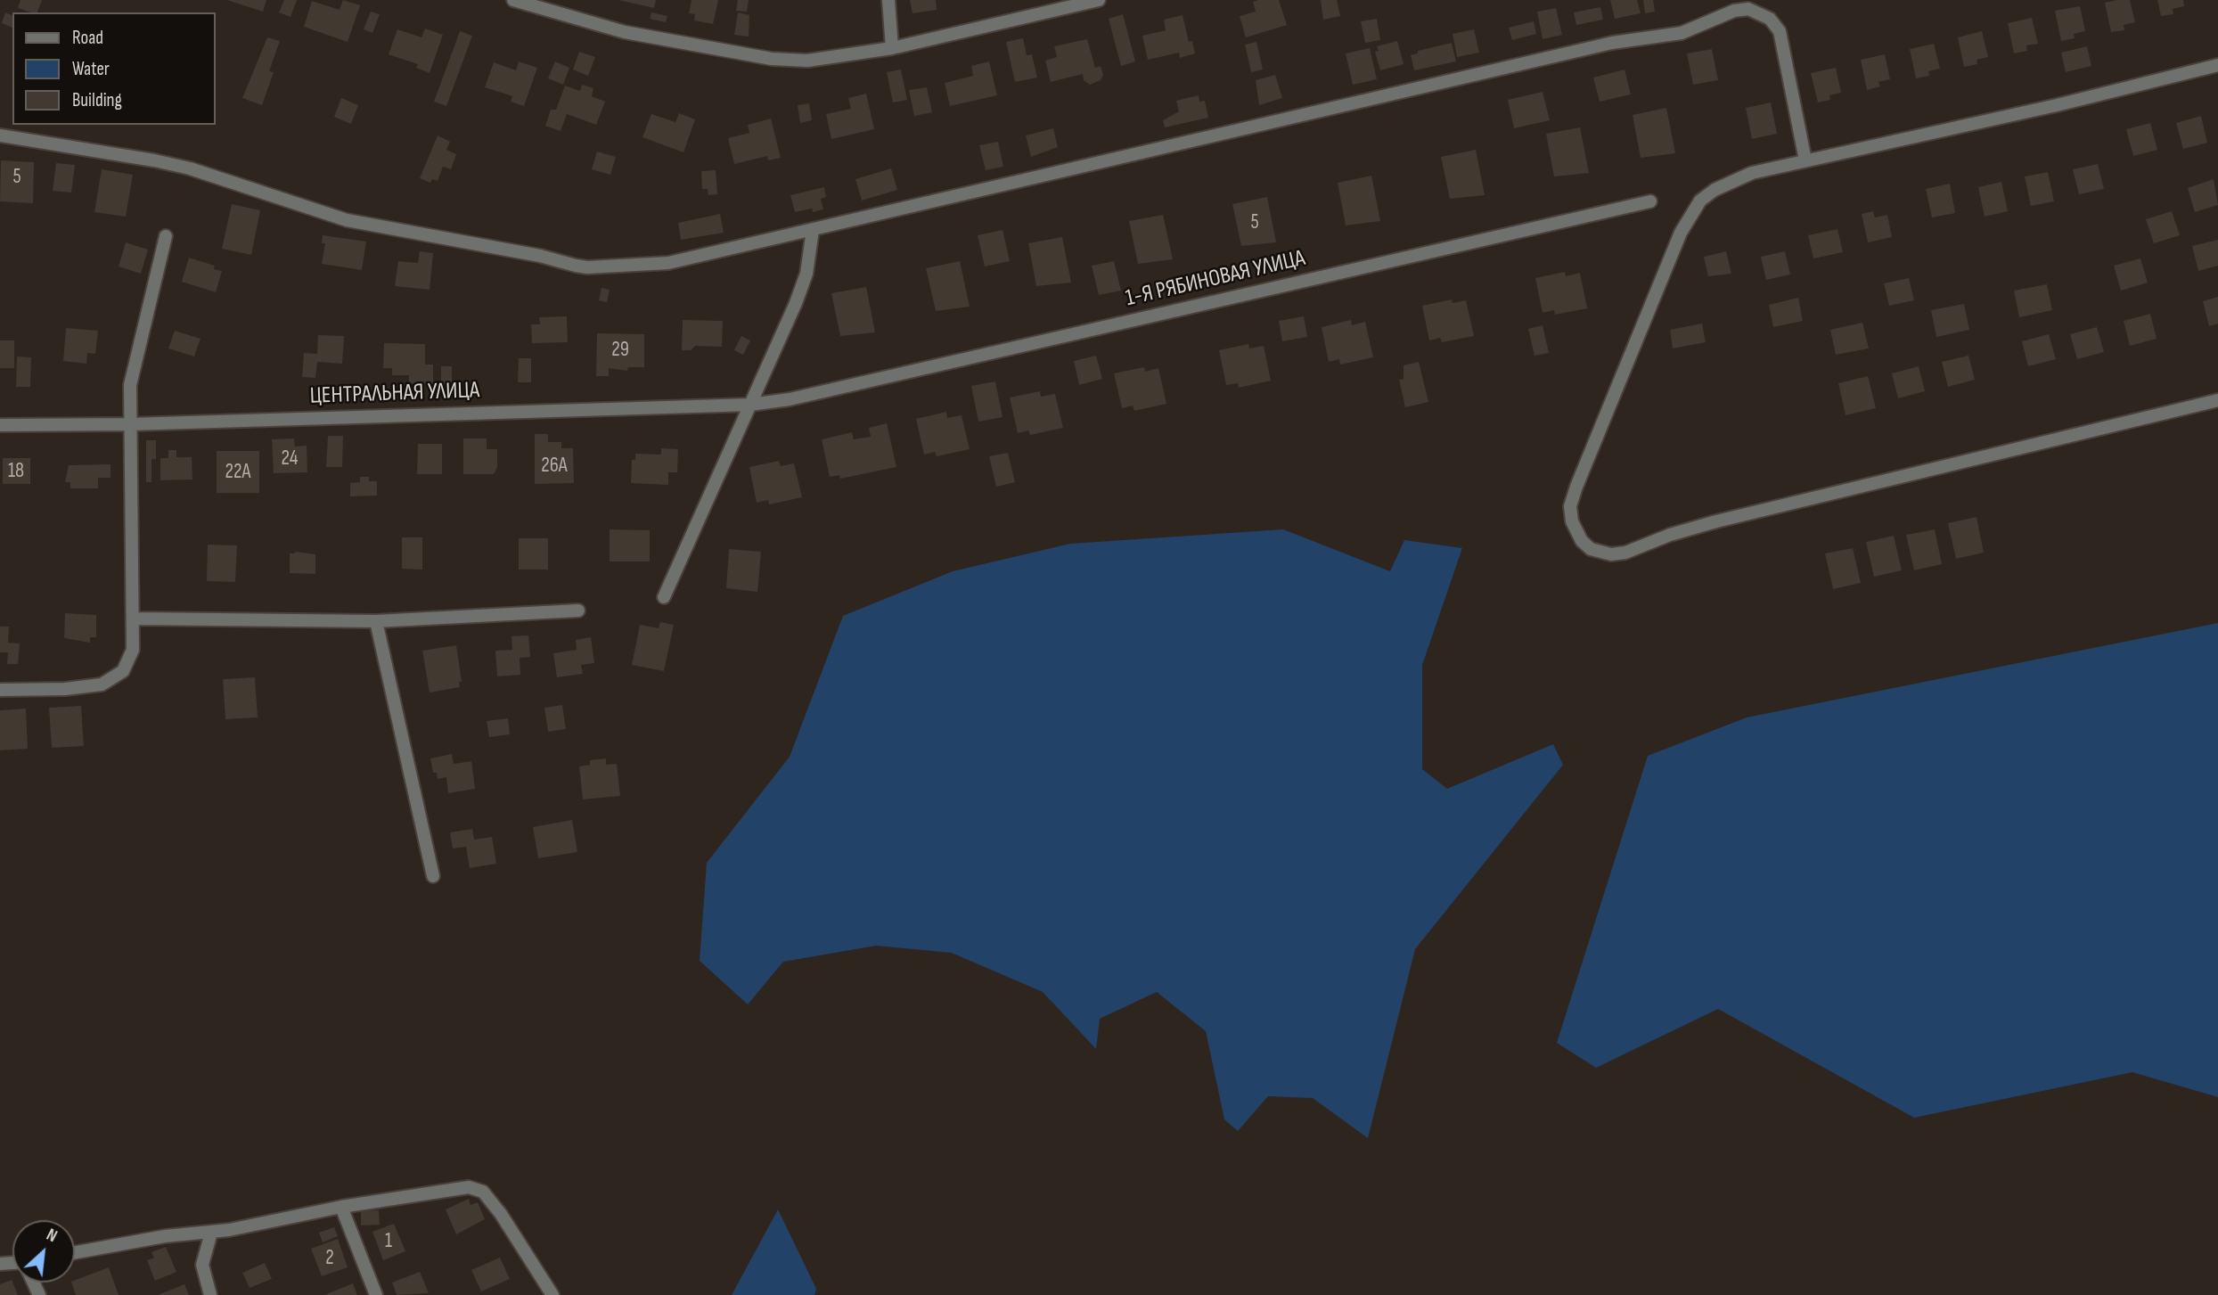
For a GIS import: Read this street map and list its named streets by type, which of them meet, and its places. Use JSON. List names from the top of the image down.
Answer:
{
  "streets": {
    "street": ["1-Я РЯБИНОВАЯ УЛИЦА", "ЦЕНТРАЛЬНАЯ УЛИЦА"]
  },
  "crossings": [
    ["1-Я РЯБИНОВАЯ УЛИЦА", "ЦЕНТРАЛЬНАЯ УЛИЦА"]
  ],
  "house_numbers": [
    "5",
    "5",
    "29",
    "24",
    "26А",
    "18",
    "22А",
    "1",
    "2"
  ],
  "legend": ["Road", "Water", "Building"],
  "north": "top right"
}
